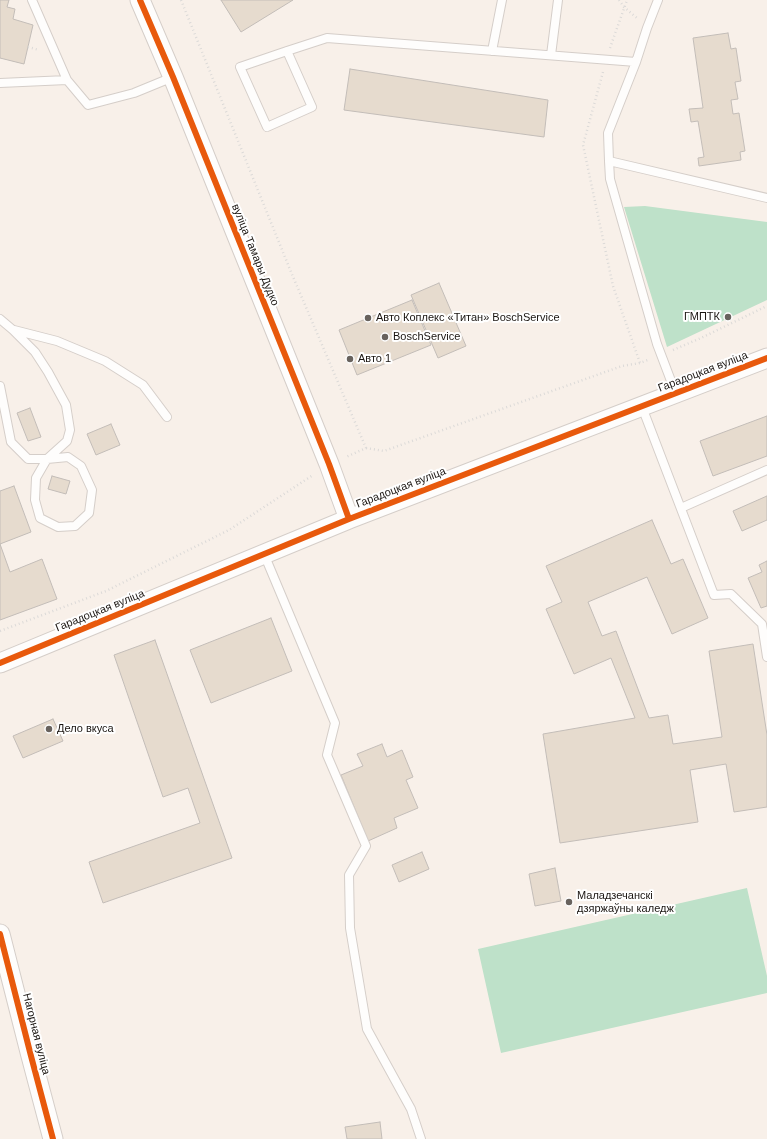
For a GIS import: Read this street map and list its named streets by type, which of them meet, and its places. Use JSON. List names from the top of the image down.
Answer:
{
  "streets": {
    "street": ["вуліца Тамары Дудко", "Гарадоцкая вуліца", "Нагорная вуліца"]
  },
  "crossings": [
    ["вуліца Тамары Дудко", "Гарадоцкая вуліца"]
  ],
  "places": [
    "ГМПТК",
    "Авто Коплекс «Титан» BoschService",
    "BoschService",
    "Авто 1",
    "Дело вкуса",
    "Маладзечанскі дзяржаўны каледж"
  ]
}
